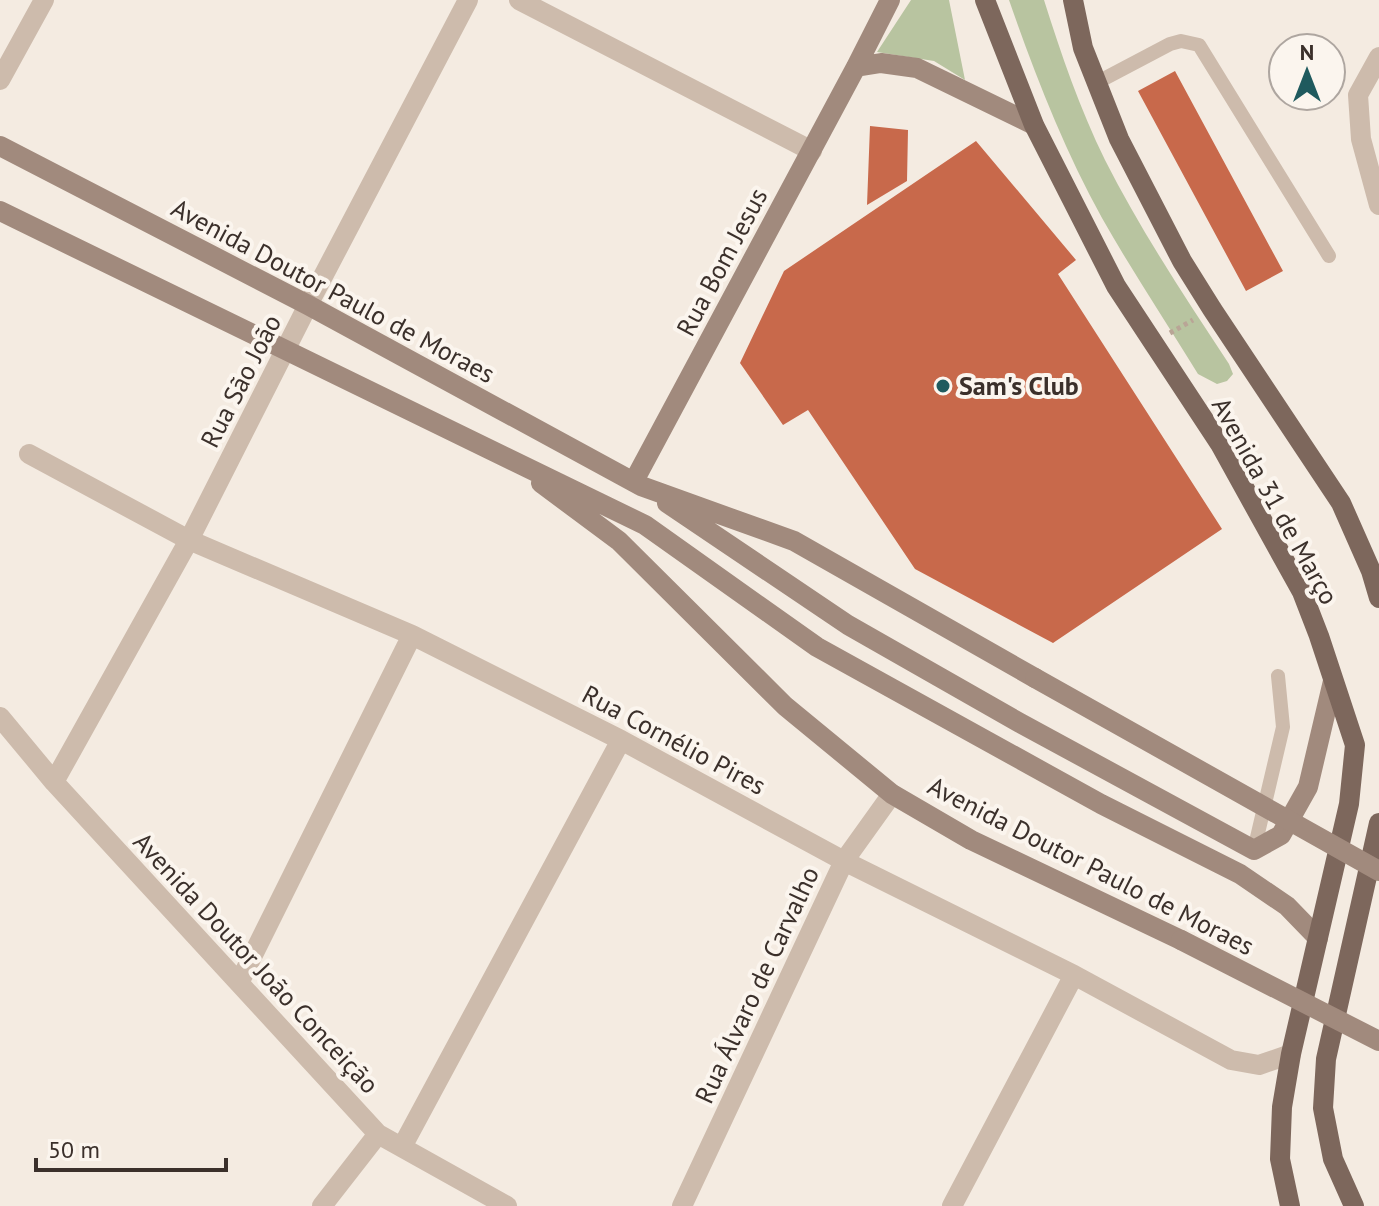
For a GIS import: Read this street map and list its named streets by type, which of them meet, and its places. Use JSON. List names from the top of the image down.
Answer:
{
  "streets": {
    "main road": ["Rua Bom Jesus", "Avenida Doutor Paulo de Moraes", "Avenida 31 de Março"],
    "street": [
      "Rua São João",
      "Rua Cornélio Pires",
      "Avenida Doutor João Conceição",
      "Rua Álvaro de Carvalho"
    ]
  },
  "crossings": [
    ["Rua Bom Jesus", "Avenida Doutor Paulo de Moraes"],
    ["Avenida Doutor Paulo de Moraes", "Rua São João"],
    ["Avenida Doutor Paulo de Moraes", "Avenida 31 de Março"],
    ["Avenida Doutor Paulo de Moraes", "Rua Álvaro de Carvalho"],
    ["Rua São João", "Rua Cornélio Pires"],
    ["Rua São João", "Avenida Doutor João Conceição"],
    ["Avenida 31 de Março", "Rua Cornélio Pires"],
    ["Rua Cornélio Pires", "Rua Álvaro de Carvalho"]
  ],
  "places": ["Sam's Club"],
  "scale_bar": "50 m",
  "north": "top"
}
